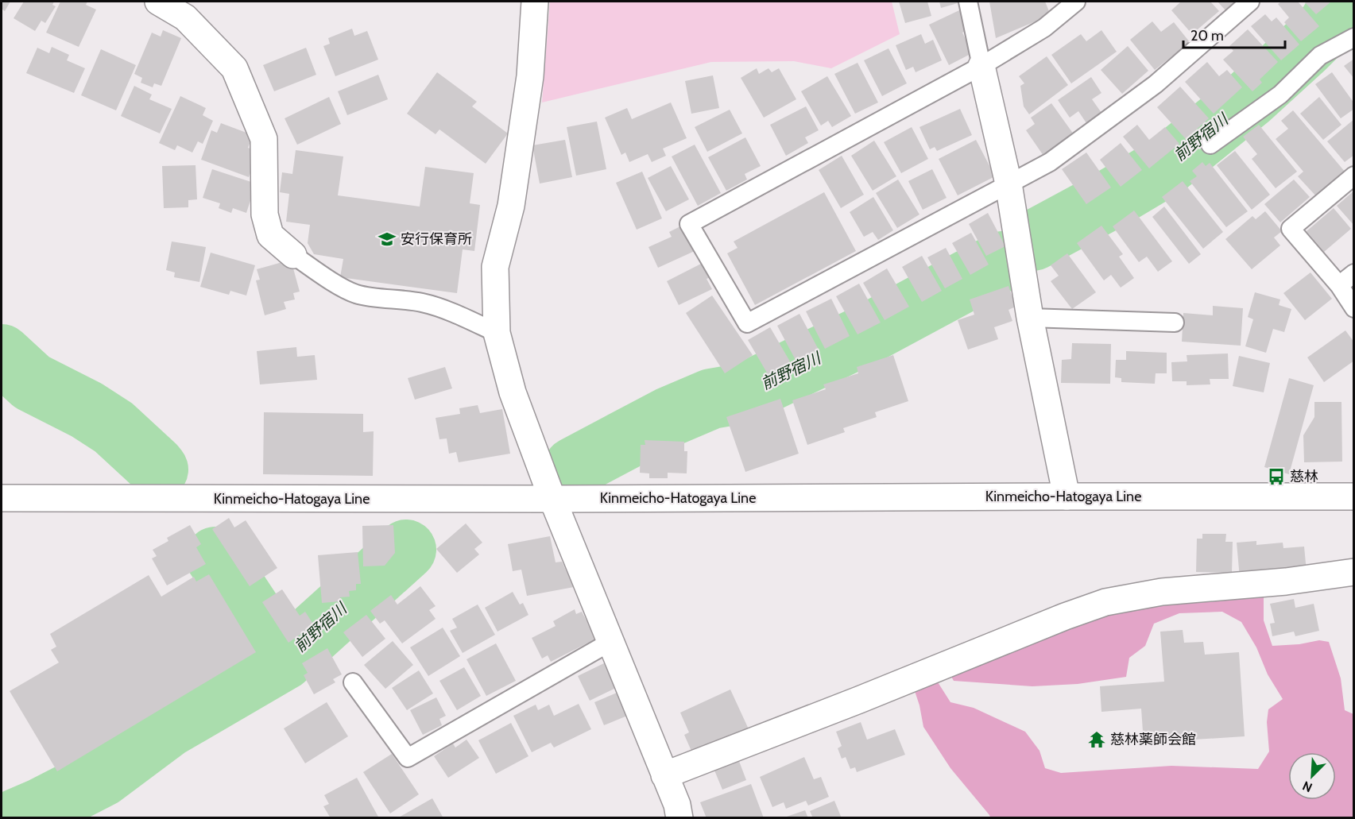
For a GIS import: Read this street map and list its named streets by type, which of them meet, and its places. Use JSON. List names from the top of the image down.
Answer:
{
  "streets": {
    "street": ["Kinmeicho-Hatogaya Line"]
  },
  "water": ["前野宿川"],
  "places": {
    "school or university": ["安行保育所"],
    "bus stop": ["慈林"],
    "temple": ["慈林薬師会館"]
  },
  "scale_bar": "20 m",
  "north": "bottom left"
}
